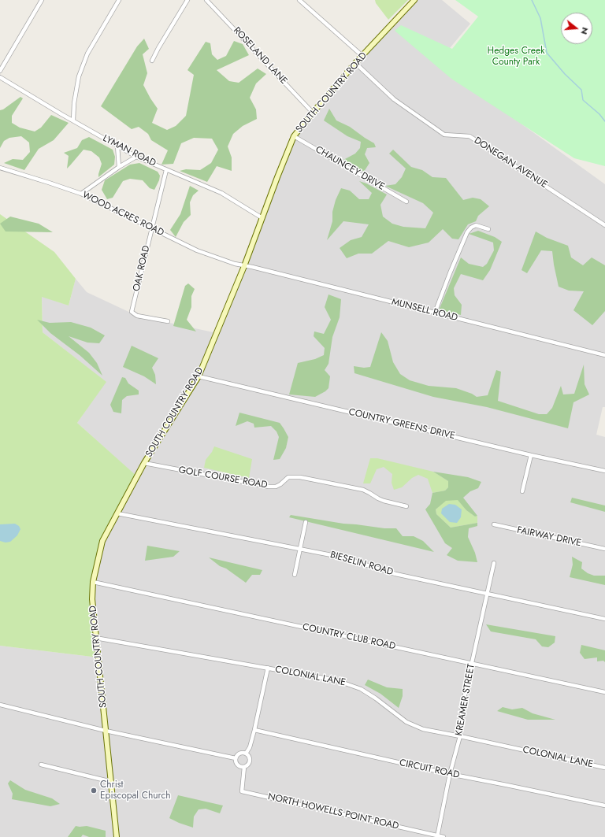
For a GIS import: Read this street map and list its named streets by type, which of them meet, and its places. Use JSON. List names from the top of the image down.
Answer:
{
  "streets": {
    "main road": ["SOUTH COUNTRY ROAD"],
    "street": [
      "ROSELAND LANE",
      "LYMAN ROAD",
      "DONEGAN AVENUE",
      "CHAUNCEY DRIVE",
      "WOOD ACRES ROAD",
      "OAK ROAD",
      "MUNSELL ROAD",
      "COUNTRY GREENS DRIVE",
      "GOLF COURSE ROAD",
      "FAIRWAY DRIVE",
      "BIESELIN ROAD",
      "COUNTRY CLUB ROAD",
      "COLONIAL LANE",
      "KREAMER STREET",
      "CIRCUIT ROAD",
      "NORTH HOWELLS POINT ROAD"
    ]
  },
  "crossings": [
    ["ROSELAND LANE", "SOUTH COUNTRY ROAD"],
    ["SOUTH COUNTRY ROAD", "LYMAN ROAD"],
    ["SOUTH COUNTRY ROAD", "DONEGAN AVENUE"],
    ["SOUTH COUNTRY ROAD", "CHAUNCEY DRIVE"],
    ["SOUTH COUNTRY ROAD", "WOOD ACRES ROAD"],
    ["SOUTH COUNTRY ROAD", "MUNSELL ROAD"],
    ["SOUTH COUNTRY ROAD", "COUNTRY GREENS DRIVE"],
    ["SOUTH COUNTRY ROAD", "GOLF COURSE ROAD"],
    ["SOUTH COUNTRY ROAD", "BIESELIN ROAD"],
    ["SOUTH COUNTRY ROAD", "COUNTRY CLUB ROAD"],
    ["SOUTH COUNTRY ROAD", "COLONIAL LANE"],
    ["LYMAN ROAD", "OAK ROAD"],
    ["WOOD ACRES ROAD", "OAK ROAD"],
    ["WOOD ACRES ROAD", "MUNSELL ROAD"],
    ["BIESELIN ROAD", "KREAMER STREET"],
    ["COUNTRY CLUB ROAD", "KREAMER STREET"],
    ["COLONIAL LANE", "KREAMER STREET"],
    ["KREAMER STREET", "CIRCUIT ROAD"],
    ["KREAMER STREET", "NORTH HOWELLS POINT ROAD"]
  ],
  "parks": ["Hedges Creek County Park"],
  "places": ["Christ Episcopal Church"],
  "north": "right"
}
